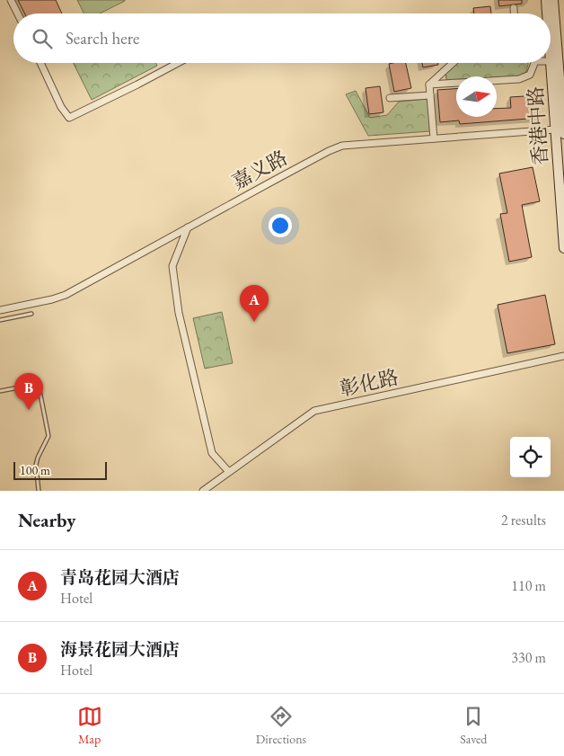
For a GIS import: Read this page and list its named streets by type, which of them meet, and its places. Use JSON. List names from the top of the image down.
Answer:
{
  "streets": {
    "main road": ["香港中路"],
    "street": ["嘉义路", "彰化路"]
  },
  "crossings": [
    ["香港中路", "嘉义路"]
  ],
  "scale_bar": "100 m",
  "north": "right",
  "page": {
    "search": "Search here",
    "pins": ["A", "B"],
    "scale": "100 m",
    "heading": ["Nearby", "2 results"],
    "list": [
      {
        "mark": "A",
        "name": "青岛花园大酒店",
        "note": "Hotel",
        "value": "110 m"
      },
      {
        "mark": "B",
        "name": "海景花园大酒店",
        "note": "Hotel",
        "value": "330 m"
      }
    ],
    "nav": ["Map", "Directions", "Saved"]
  }
}
